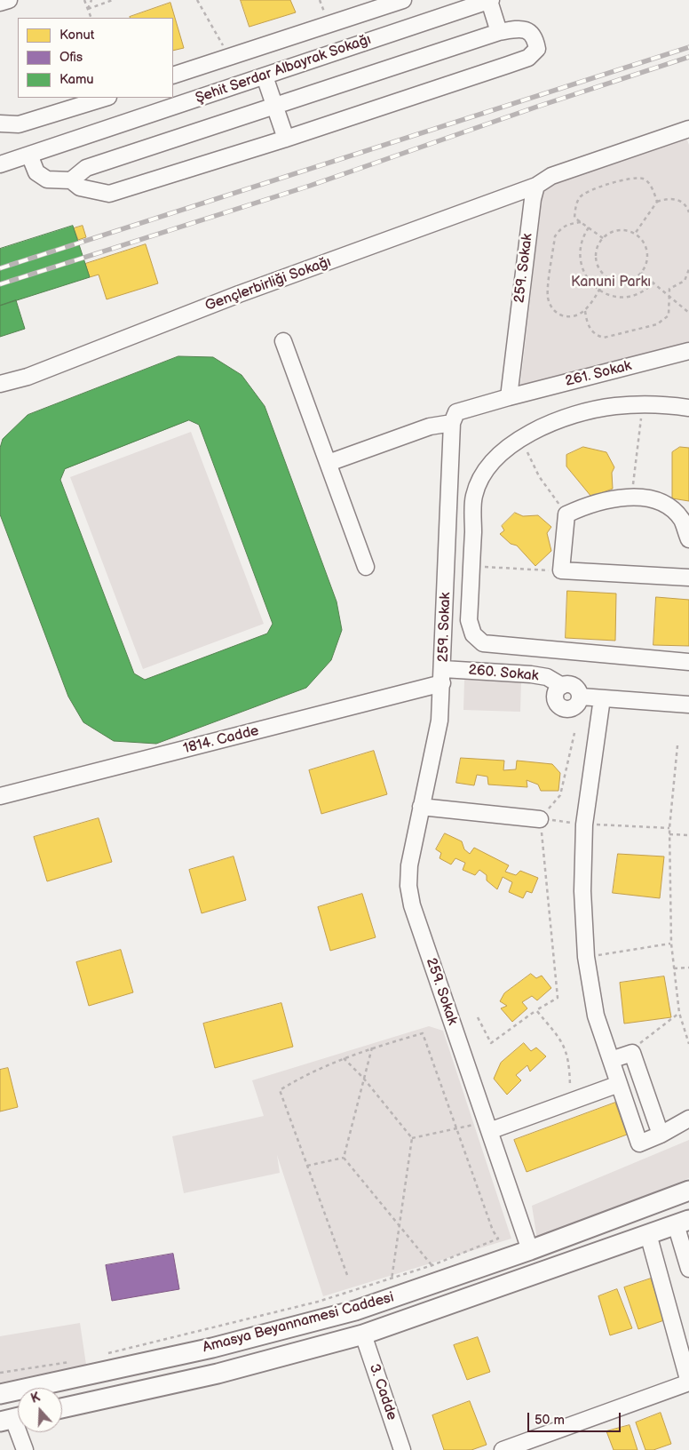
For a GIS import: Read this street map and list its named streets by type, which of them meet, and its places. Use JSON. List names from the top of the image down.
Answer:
{
  "streets": {
    "main road": ["Amasya Beyannamesi Caddesi"],
    "street": [
      "Şehit Serdar Albayrak Sokağı",
      "259. Sokak",
      "Gençlerbirliği Sokağı",
      "261. Sokak",
      "260. Sokak",
      "1814. Cadde",
      "3. Cadde"
    ]
  },
  "crossings": [
    ["259. Sokak", "Gençlerbirliği Sokağı"],
    ["259. Sokak", "261. Sokak"],
    ["259. Sokak", "260. Sokak"],
    ["259. Sokak", "1814. Cadde"],
    ["259. Sokak", "Amasya Beyannamesi Caddesi"],
    ["260. Sokak", "1814. Cadde"],
    ["Amasya Beyannamesi Caddesi", "3. Cadde"]
  ],
  "parks": ["Kanuni Parkı"],
  "legend": ["Konut", "Ofis", "Kamu"],
  "scale_bar": "50 m",
  "north": "top"
}
